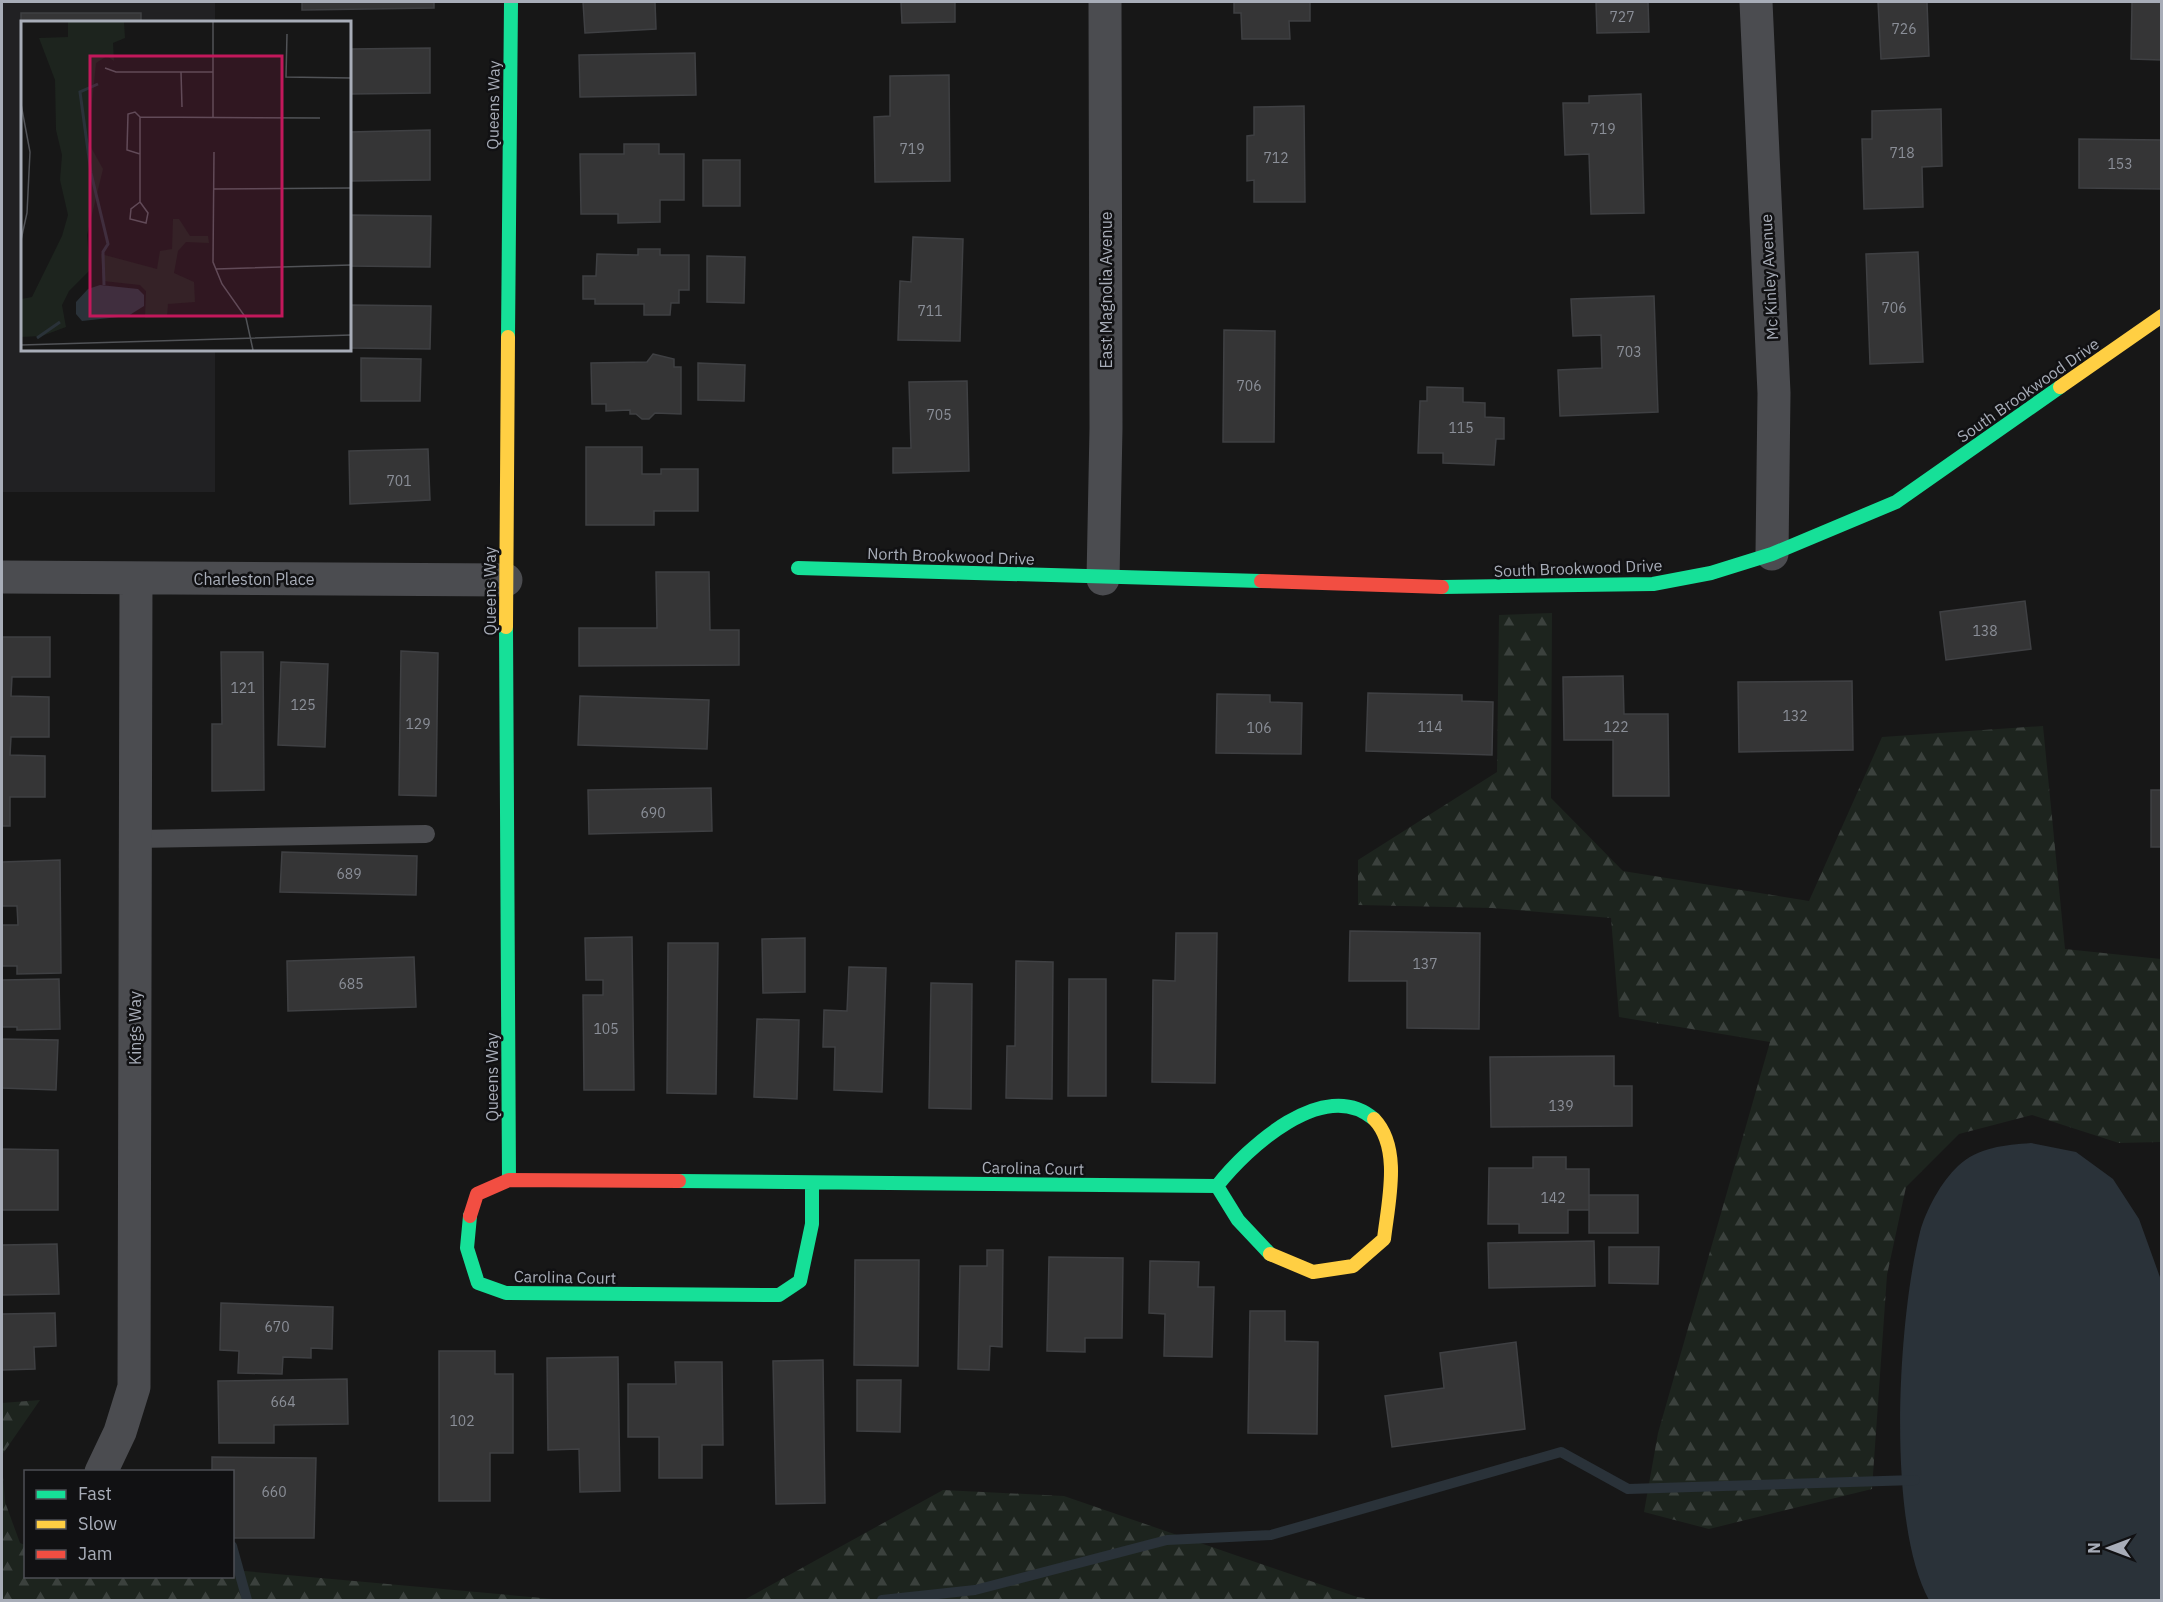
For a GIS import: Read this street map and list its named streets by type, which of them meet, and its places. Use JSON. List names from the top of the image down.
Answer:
{
  "streets": {
    "street": [
      "Queens Way",
      "Mc Kinley Avenue",
      "East Magnolia Avenue",
      "South Brookwood Drive",
      "North Brookwood Drive",
      "Charleston Place",
      "Kings Way",
      "Carolina Court"
    ]
  },
  "crossings": [
    ["Queens Way", "Charleston Place"],
    ["Queens Way", "Carolina Court"],
    ["Mc Kinley Avenue", "South Brookwood Drive"],
    ["East Magnolia Avenue", "South Brookwood Drive"],
    ["East Magnolia Avenue", "North Brookwood Drive"],
    ["South Brookwood Drive", "North Brookwood Drive"],
    ["Charleston Place", "Kings Way"]
  ],
  "house_numbers": [
    "727",
    "726",
    "719",
    "719",
    "718",
    "712",
    "153",
    "706",
    "711",
    "703",
    "706",
    "705",
    "115",
    "701",
    "138",
    "121",
    "125",
    "132",
    "129",
    "114",
    "122",
    "106",
    "690",
    "689",
    "137",
    "685",
    "105",
    "139",
    "142",
    "670",
    "664",
    "102",
    "660"
  ],
  "legend": ["Fast", "Slow", "Jam"],
  "north": "left"
}
